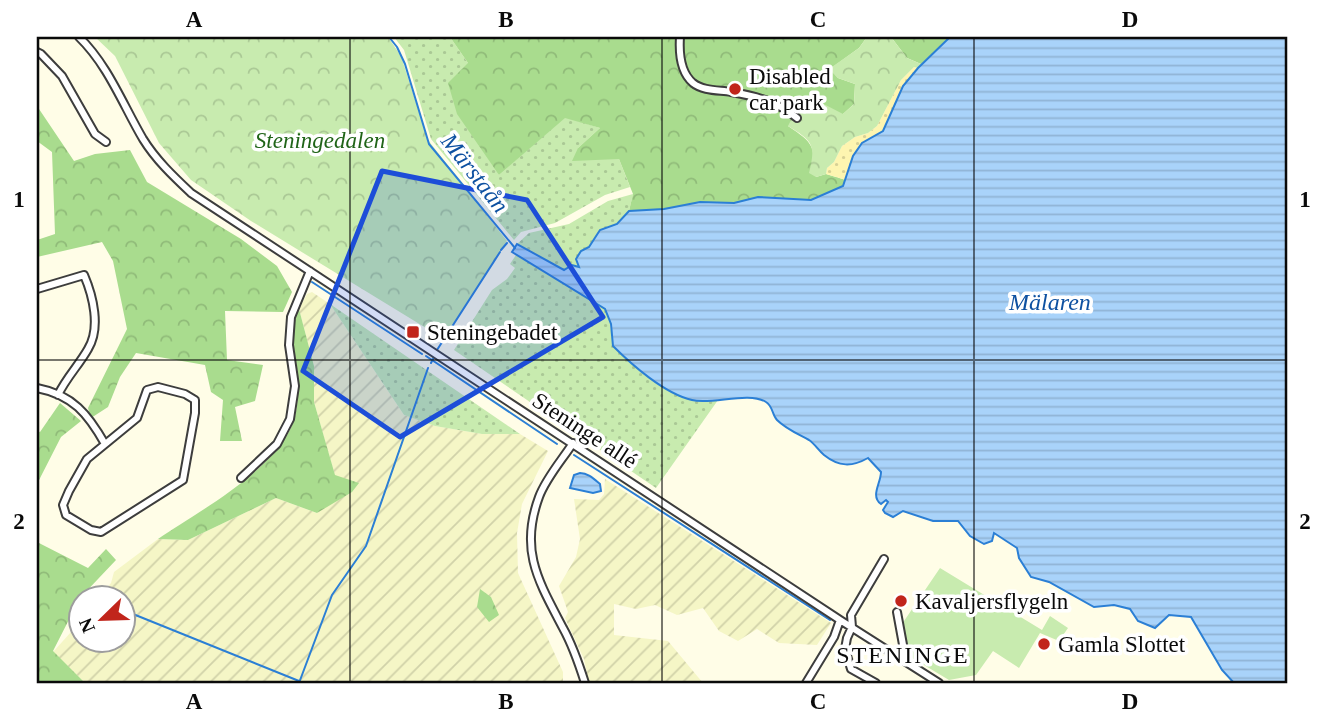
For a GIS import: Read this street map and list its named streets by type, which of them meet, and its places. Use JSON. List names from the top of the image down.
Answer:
{
  "streets": {
    "street": ["Steninge allé"]
  },
  "districts": ["STENINGE"],
  "water": ["Märstaån", "Mälaren"],
  "parks": ["Steningedalen"],
  "places": {
    "other": ["Disabled car park", "Kavaljersflygeln", "Gamla Slottet"],
    "transit": ["Steningebadet"]
  },
  "north": "bottom left",
  "grid": {
    "columns": [
      "A",
      "B",
      "C",
      "D"
    ],
    "rows": ["1", "2"]
  }
}
